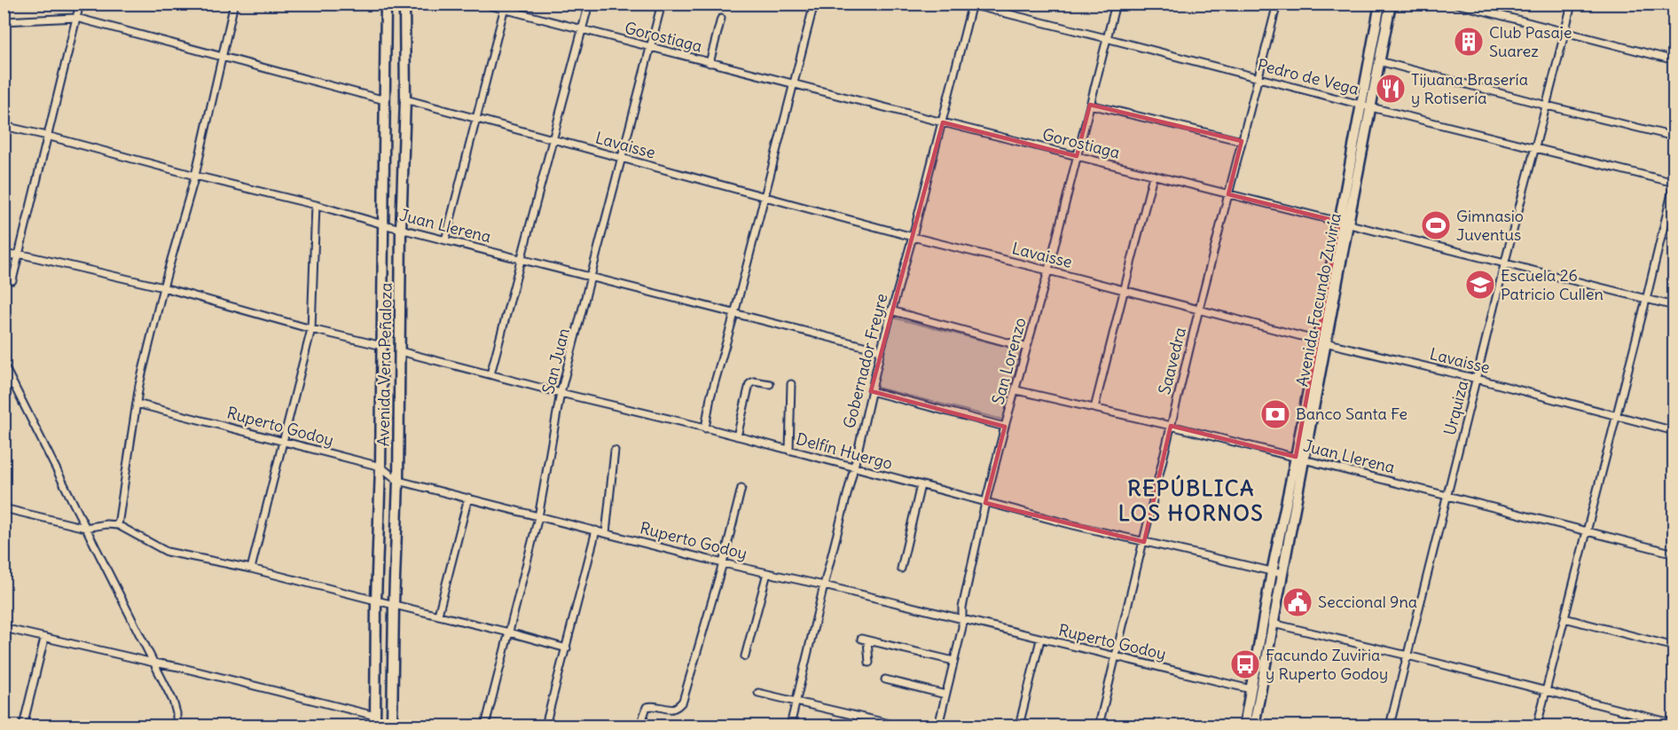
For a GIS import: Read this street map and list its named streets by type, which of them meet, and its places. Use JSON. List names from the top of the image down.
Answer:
{
  "streets": {
    "main road": ["Avenida Facundo Zuviría", "Avenida Vera Peñaloza"],
    "street": [
      "Gorostiaga",
      "Pedro de Vega",
      "Lavaisse",
      "Juan Llerena",
      "San Juan",
      "Gobernador Freyre",
      "San Lorenzo",
      "Saavedra",
      "Urquiza",
      "Ruperto Godoy",
      "Delfín Huergo"
    ]
  },
  "crossings": [
    ["Gorostiaga", "Avenida Facundo Zuviría"],
    ["Gorostiaga", "San Juan"],
    ["Gorostiaga", "Gobernador Freyre"],
    ["Gorostiaga", "San Lorenzo"],
    ["Gorostiaga", "Saavedra"],
    ["Gorostiaga", "Urquiza"],
    ["Pedro de Vega", "Avenida Facundo Zuviría"],
    ["Pedro de Vega", "Gobernador Freyre"],
    ["Pedro de Vega", "San Lorenzo"],
    ["Pedro de Vega", "Saavedra"],
    ["Pedro de Vega", "Urquiza"],
    ["Lavaisse", "Avenida Facundo Zuviría"],
    ["Lavaisse", "San Juan"],
    ["Lavaisse", "Gobernador Freyre"],
    ["Lavaisse", "San Lorenzo"],
    ["Lavaisse", "Saavedra"],
    ["Lavaisse", "Avenida Vera Peñaloza"],
    ["Lavaisse", "Urquiza"],
    ["Juan Llerena", "Avenida Facundo Zuviría"],
    ["Juan Llerena", "San Juan"],
    ["Juan Llerena", "Gobernador Freyre"],
    ["Juan Llerena", "San Lorenzo"],
    ["Juan Llerena", "Saavedra"],
    ["Juan Llerena", "Avenida Vera Peñaloza"],
    ["Juan Llerena", "Urquiza"],
    ["Avenida Facundo Zuviría", "Ruperto Godoy"],
    ["Avenida Facundo Zuviría", "Delfín Huergo"],
    ["San Juan", "Ruperto Godoy"],
    ["San Juan", "Delfín Huergo"],
    ["Gobernador Freyre", "Ruperto Godoy"],
    ["Gobernador Freyre", "Delfín Huergo"],
    ["San Lorenzo", "Ruperto Godoy"],
    ["San Lorenzo", "Delfín Huergo"],
    ["Saavedra", "Ruperto Godoy"],
    ["Saavedra", "Delfín Huergo"],
    ["Avenida Vera Peñaloza", "Ruperto Godoy"],
    ["Avenida Vera Peñaloza", "Delfín Huergo"]
  ],
  "districts": ["REPÚBLICA LOS HORNOS"],
  "places": {
    "building": ["Club Pasaje Suarez"],
    "restaurant": ["Tijuana Brasería y Rotisería"],
    "sports": ["Gimnasio Juventus"],
    "school or university": ["Escuela 26 Patricio Cullen"],
    "bank": ["Banco Santa Fe"],
    "public building": ["Seccional 9na"],
    "bus stop": ["Facundo Zuviria y Ruperto Godoy"]
  }
}
